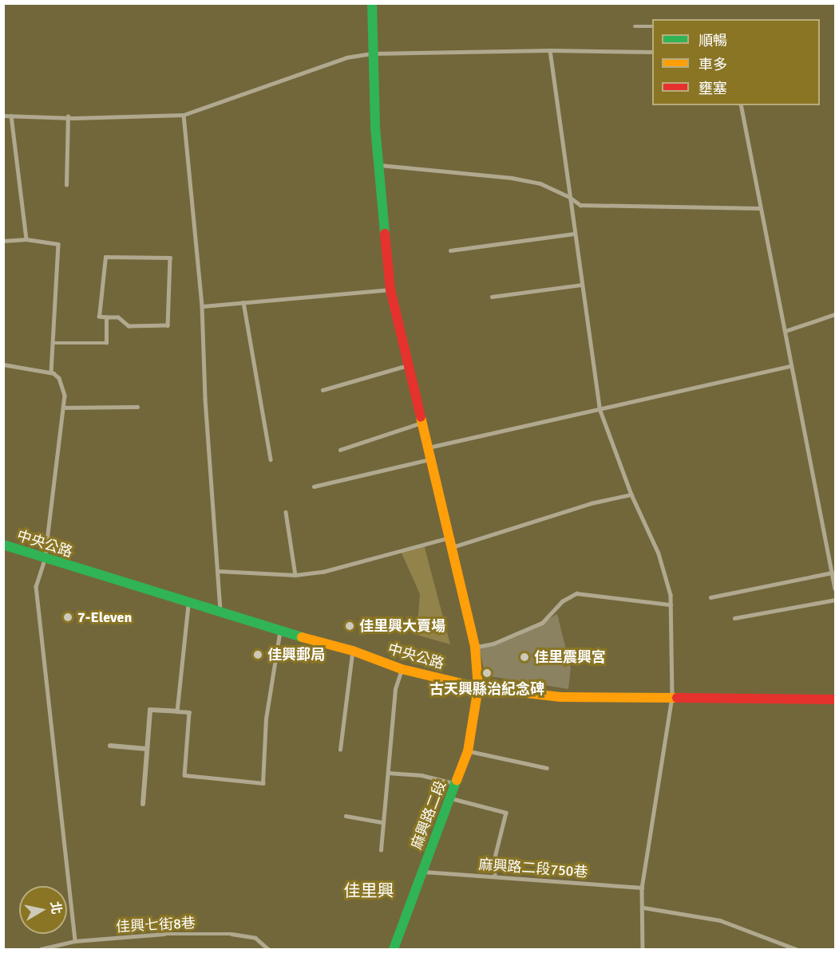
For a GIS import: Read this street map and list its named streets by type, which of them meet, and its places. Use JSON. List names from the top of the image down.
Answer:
{
  "streets": {
    "street": ["中央公路", "麻興路二段"],
    "lane": ["麻興路二段750巷", "佳興七街8巷"]
  },
  "crossings": [
    ["中央公路", "麻興路二段"],
    ["麻興路二段", "麻興路二段750巷"]
  ],
  "districts": ["佳里興"],
  "places": [
    "7-Eleven",
    "佳里興大賣場",
    "佳興郵局",
    "佳里震興宮",
    "古天興縣治紀念碑"
  ],
  "legend": ["順暢", "車多", "壅塞"],
  "north": "right"
}
